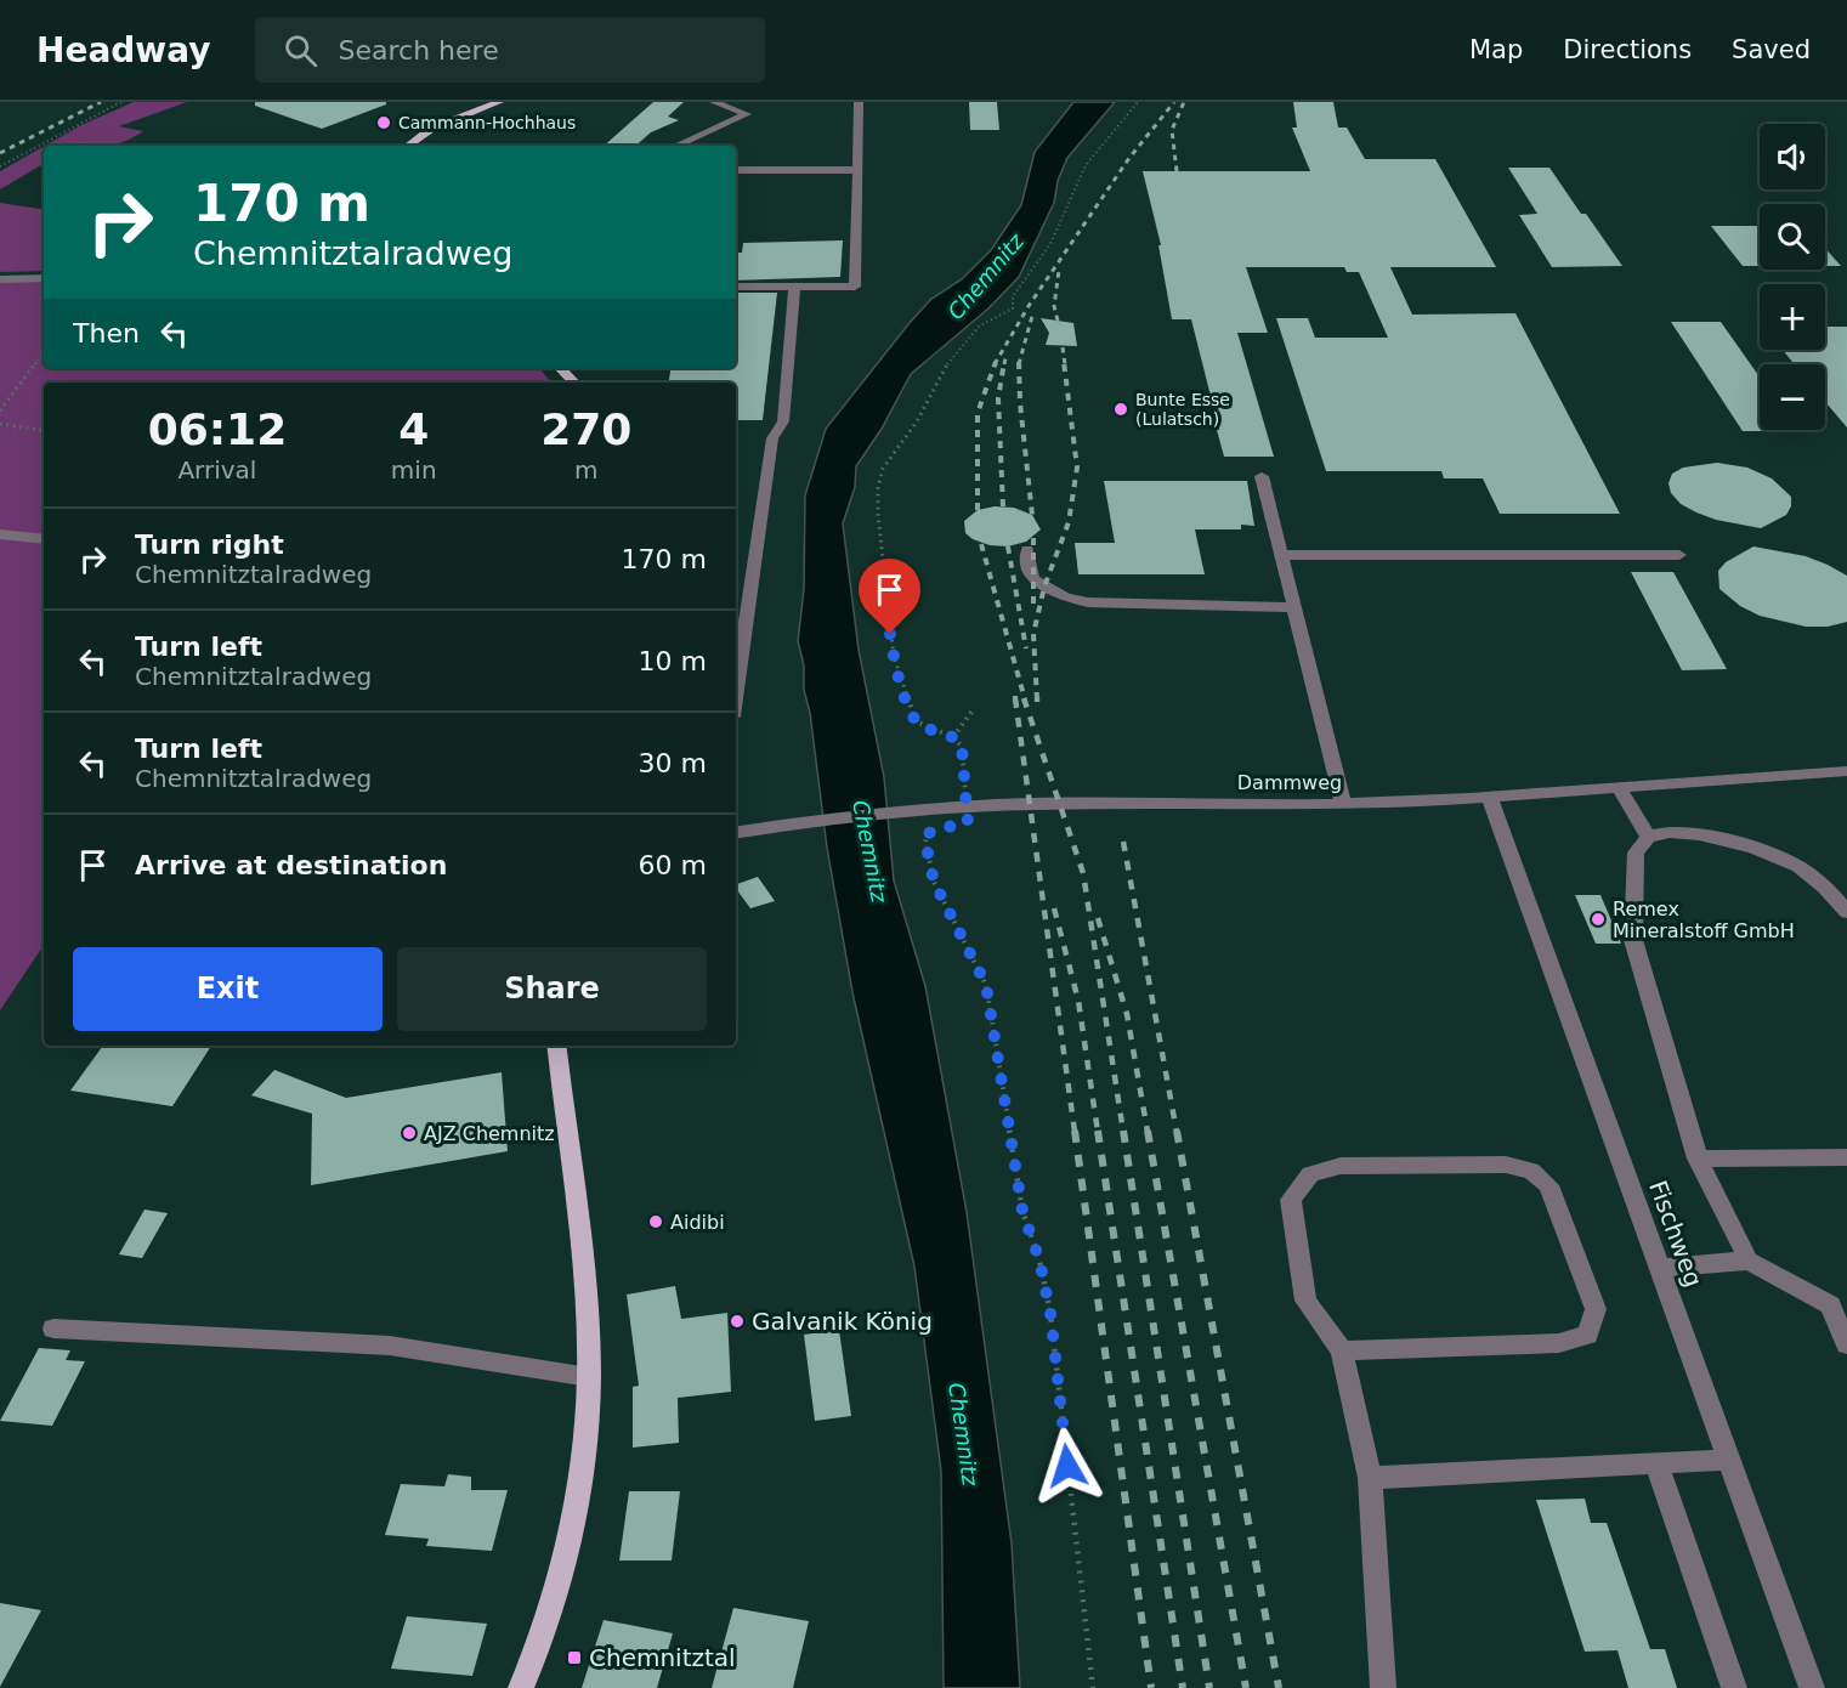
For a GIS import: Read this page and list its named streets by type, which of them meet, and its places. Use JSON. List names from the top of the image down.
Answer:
{
  "streets": {
    "street": ["Dammweg", "Fischweg"]
  },
  "crossings": [
    ["Dammweg", "Fischweg"]
  ],
  "water": ["Chemnitz"],
  "places": {
    "other": [
      "Cammann-Hochhaus",
      "Bunte Esse (Lulatsch)",
      "Remex Mineralstoff GmbH",
      "AJZ Chemnitz",
      "Aidibi",
      "Galvanik König"
    ],
    "transit": ["Chemnitztal"]
  },
  "page": {
    "header": "Headway",
    "search": "Search here",
    "nav": ["Map", "Directions", "Saved"],
    "map_buttons": ["+", "−"],
    "turn": ["170 m", "Chemnitztalradweg"],
    "then": "Then",
    "eta": [
      "06:12",
      "Arrival",
      "4",
      "min",
      "270",
      "m"
    ],
    "list": [
      {
        "name": "Turn right",
        "note": "Chemnitztalradweg",
        "value": "170 m"
      },
      {
        "name": "Turn left",
        "note": "Chemnitztalradweg",
        "value": "10 m"
      },
      {
        "name": "Turn left",
        "note": "Chemnitztalradweg",
        "value": "30 m"
      },
      {
        "name": "Arrive at destination",
        "value": "60 m"
      }
    ],
    "buttons": ["Exit", "Share"]
  }
}
